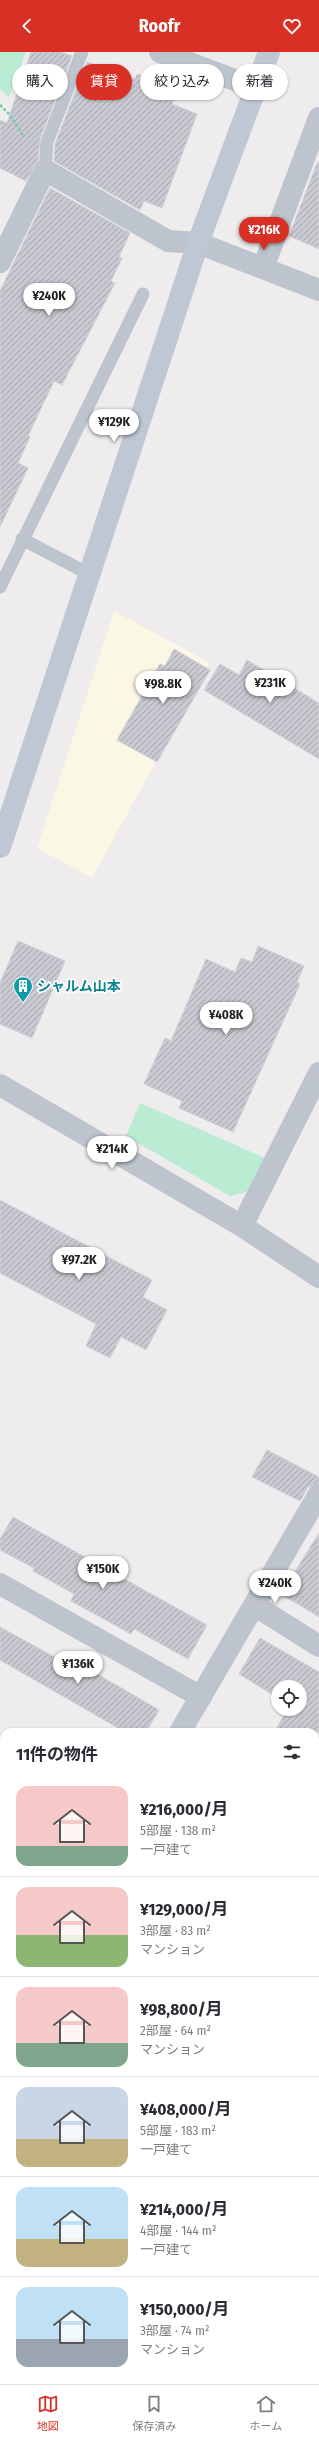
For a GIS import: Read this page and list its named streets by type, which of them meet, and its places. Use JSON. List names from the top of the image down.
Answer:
{
  "places": {
    "building": ["シャルム山本"]
  },
  "page": {
    "header": "Roofr",
    "chip": [
      "購入",
      "賃貸",
      "絞り込み",
      "新着"
    ],
    "price": [
      "¥216K",
      "¥240K",
      "¥129K",
      "¥231K",
      "¥98.8K",
      "¥408K",
      "¥214K",
      "¥97.2K",
      "¥150K",
      "¥240K",
      "¥136K"
    ],
    "heading": "11件の物件",
    "list": [
      {
        "name": "¥216,000/月",
        "note": "5部屋 · 138 m² · 一戸建て"
      },
      {
        "name": "¥129,000/月",
        "note": "3部屋 · 83 m² · マンション"
      },
      {
        "name": "¥98,800/月",
        "note": "2部屋 · 64 m² · マンション"
      },
      {
        "name": "¥408,000/月",
        "note": "5部屋 · 183 m² · 一戸建て"
      },
      {
        "name": "¥214,000/月",
        "note": "4部屋 · 144 m² · 一戸建て"
      },
      {
        "name": "¥150,000/月",
        "note": "3部屋 · 74 m² · マンション"
      }
    ],
    "tabs": ["地図", "保存済み", "ホーム"]
  }
}
